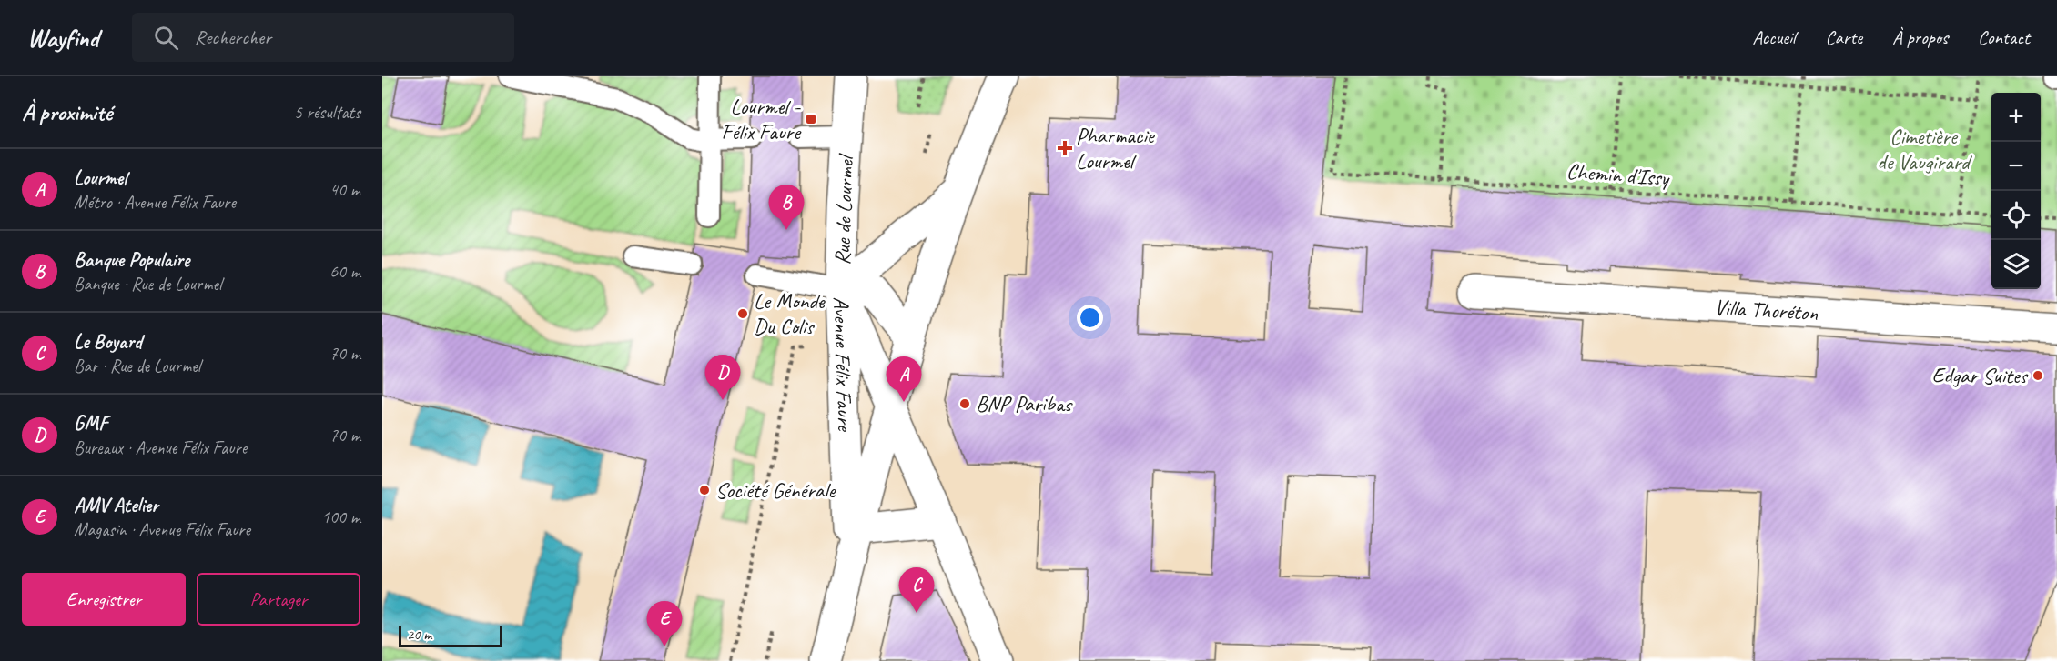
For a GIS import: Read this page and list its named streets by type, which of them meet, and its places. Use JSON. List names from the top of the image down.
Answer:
{
  "streets": {
    "street": ["Rue de Lourmel", "Villa Thoréton", "Avenue Félix Faure"],
    "path": ["Chemin d'Issy"]
  },
  "crossings": [
    ["Rue de Lourmel", "Avenue Félix Faure"]
  ],
  "parks": ["Cimetière de Vaugirard"],
  "places": {
    "transit": ["Lourmel - Félix Faure"],
    "health": ["Pharmacie Lourmel"],
    "other": [
      "Le Monde Du Colis",
      "Edgar Suites",
      "BNP Paribas",
      "Société Générale"
    ]
  },
  "scale_bar": "20 m",
  "page": {
    "header": "Wayfind",
    "search": "Rechercher",
    "nav": [
      "Accueil",
      "Carte",
      "À propos",
      "Contact"
    ],
    "heading": ["À proximité", "5 résultats"],
    "map_buttons": ["+", "−"],
    "list": [
      {
        "mark": "A",
        "name": "Lourmel",
        "note": "Métro · Avenue Félix Faure",
        "value": "40 m"
      },
      {
        "mark": "B",
        "name": "Banque Populaire",
        "note": "Banque · Rue de Lourmel",
        "value": "60 m"
      },
      {
        "mark": "C",
        "name": "Le Boyard",
        "note": "Bar · Rue de Lourmel",
        "value": "70 m"
      },
      {
        "mark": "D",
        "name": "GMF",
        "note": "Bureaux · Avenue Félix Faure",
        "value": "70 m"
      },
      {
        "mark": "E",
        "name": "AMV Atelier",
        "note": "Magasin · Avenue Félix Faure",
        "value": "100 m"
      }
    ],
    "pins": [
      "B",
      "D",
      "A",
      "C",
      "E"
    ],
    "buttons": ["Enregistrer", "Partager"],
    "scale": "20 m"
  }
}
